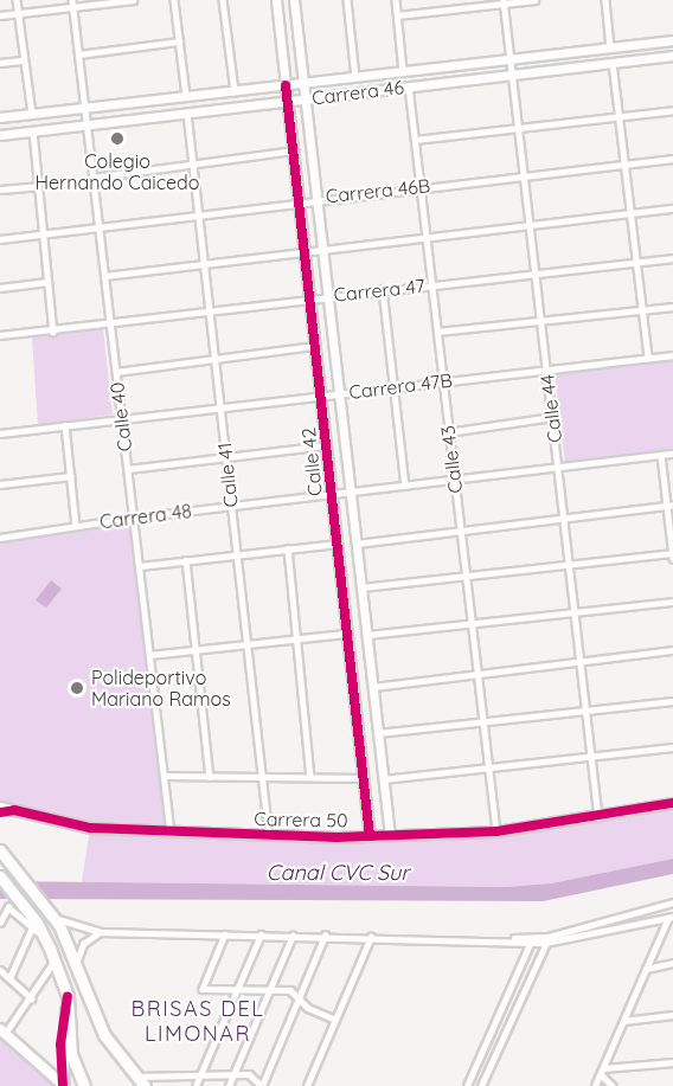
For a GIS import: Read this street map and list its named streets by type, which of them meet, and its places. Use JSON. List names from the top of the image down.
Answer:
{
  "streets": {
    "street": [
      "Carrera 46",
      "Carrera 46B",
      "Carrera 47",
      "Carrera 47B",
      "Calle 44",
      "Calle 40",
      "Calle 43",
      "Calle 42",
      "Calle 41",
      "Carrera 48",
      "Carrera 50"
    ]
  },
  "crossings": [
    ["Carrera 46", "Calle 44"],
    ["Carrera 46", "Calle 40"],
    ["Carrera 46", "Calle 43"],
    ["Carrera 46", "Calle 42"],
    ["Carrera 46", "Calle 41"],
    ["Carrera 46B", "Calle 44"],
    ["Carrera 46B", "Calle 40"],
    ["Carrera 46B", "Calle 43"],
    ["Carrera 46B", "Calle 42"],
    ["Carrera 46B", "Calle 41"],
    ["Carrera 47", "Calle 44"],
    ["Carrera 47", "Calle 40"],
    ["Carrera 47", "Calle 43"],
    ["Carrera 47", "Calle 42"],
    ["Carrera 47", "Calle 41"],
    ["Carrera 47B", "Calle 44"],
    ["Carrera 47B", "Calle 40"],
    ["Carrera 47B", "Calle 43"],
    ["Carrera 47B", "Calle 42"],
    ["Carrera 47B", "Calle 41"],
    ["Calle 44", "Carrera 48"],
    ["Calle 44", "Carrera 50"],
    ["Calle 40", "Carrera 48"],
    ["Calle 40", "Carrera 50"],
    ["Calle 43", "Carrera 48"],
    ["Calle 43", "Carrera 50"],
    ["Calle 42", "Carrera 48"],
    ["Calle 42", "Carrera 50"],
    ["Calle 41", "Carrera 48"],
    ["Calle 41", "Carrera 50"]
  ],
  "districts": ["BRISAS DEL LIMONAR"],
  "water": ["Canal CVC Sur"],
  "places": ["Colegio Hernando Caicedo", "Polideportivo Mariano Ramos"]
}
